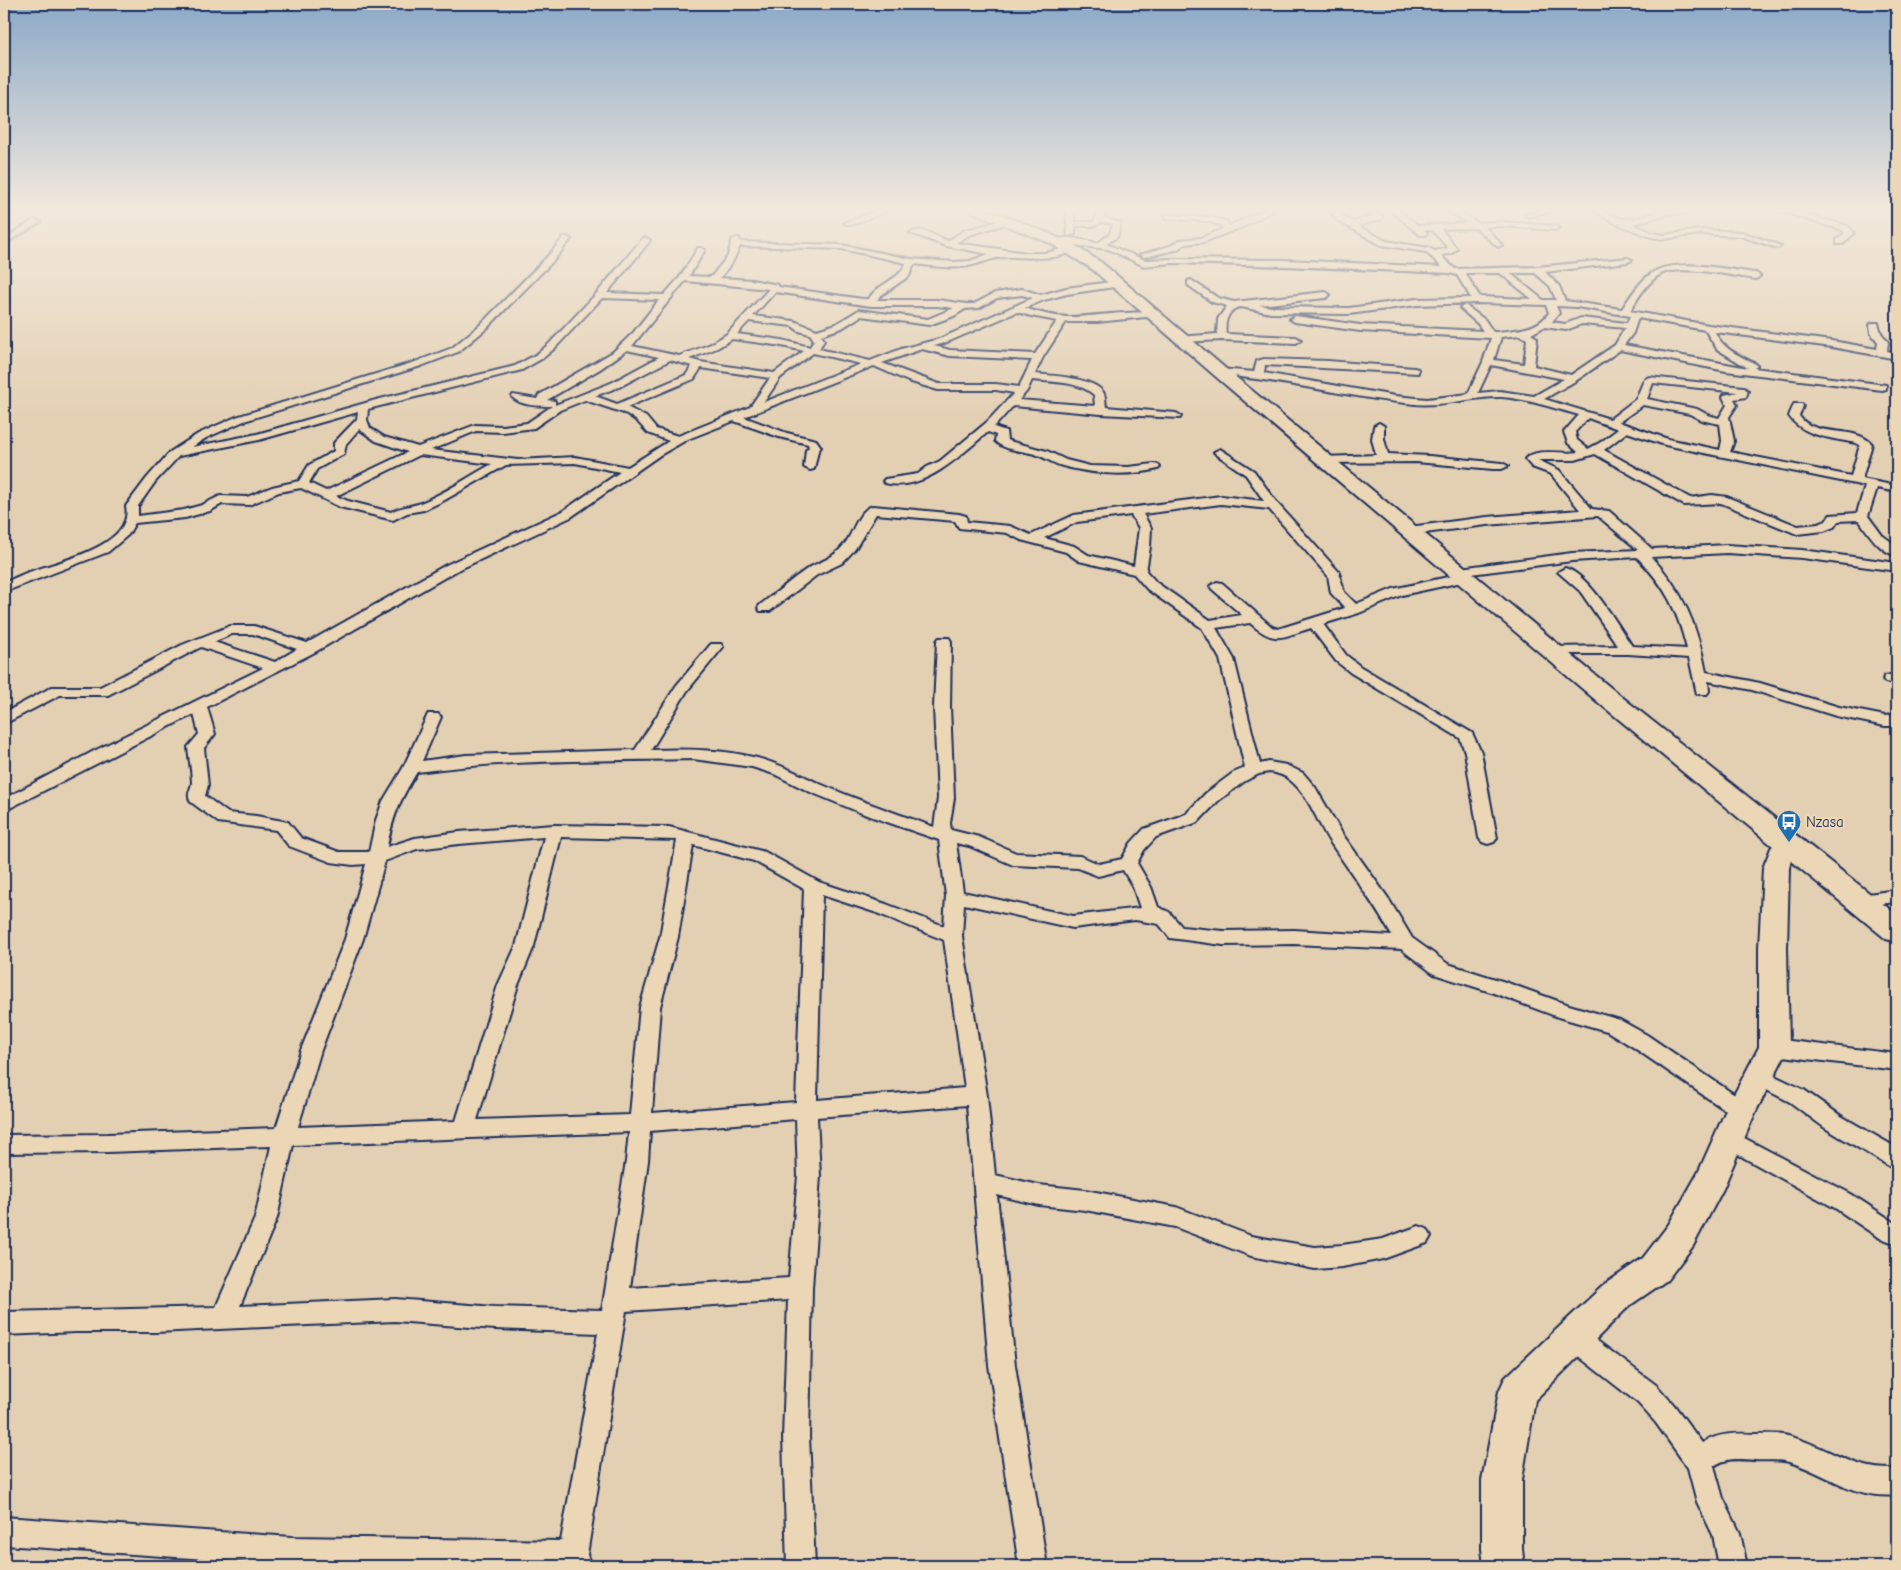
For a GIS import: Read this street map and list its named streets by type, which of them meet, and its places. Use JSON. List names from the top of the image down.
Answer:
{
  "places": {
    "bus stop": ["Nzasa"]
  }
}
